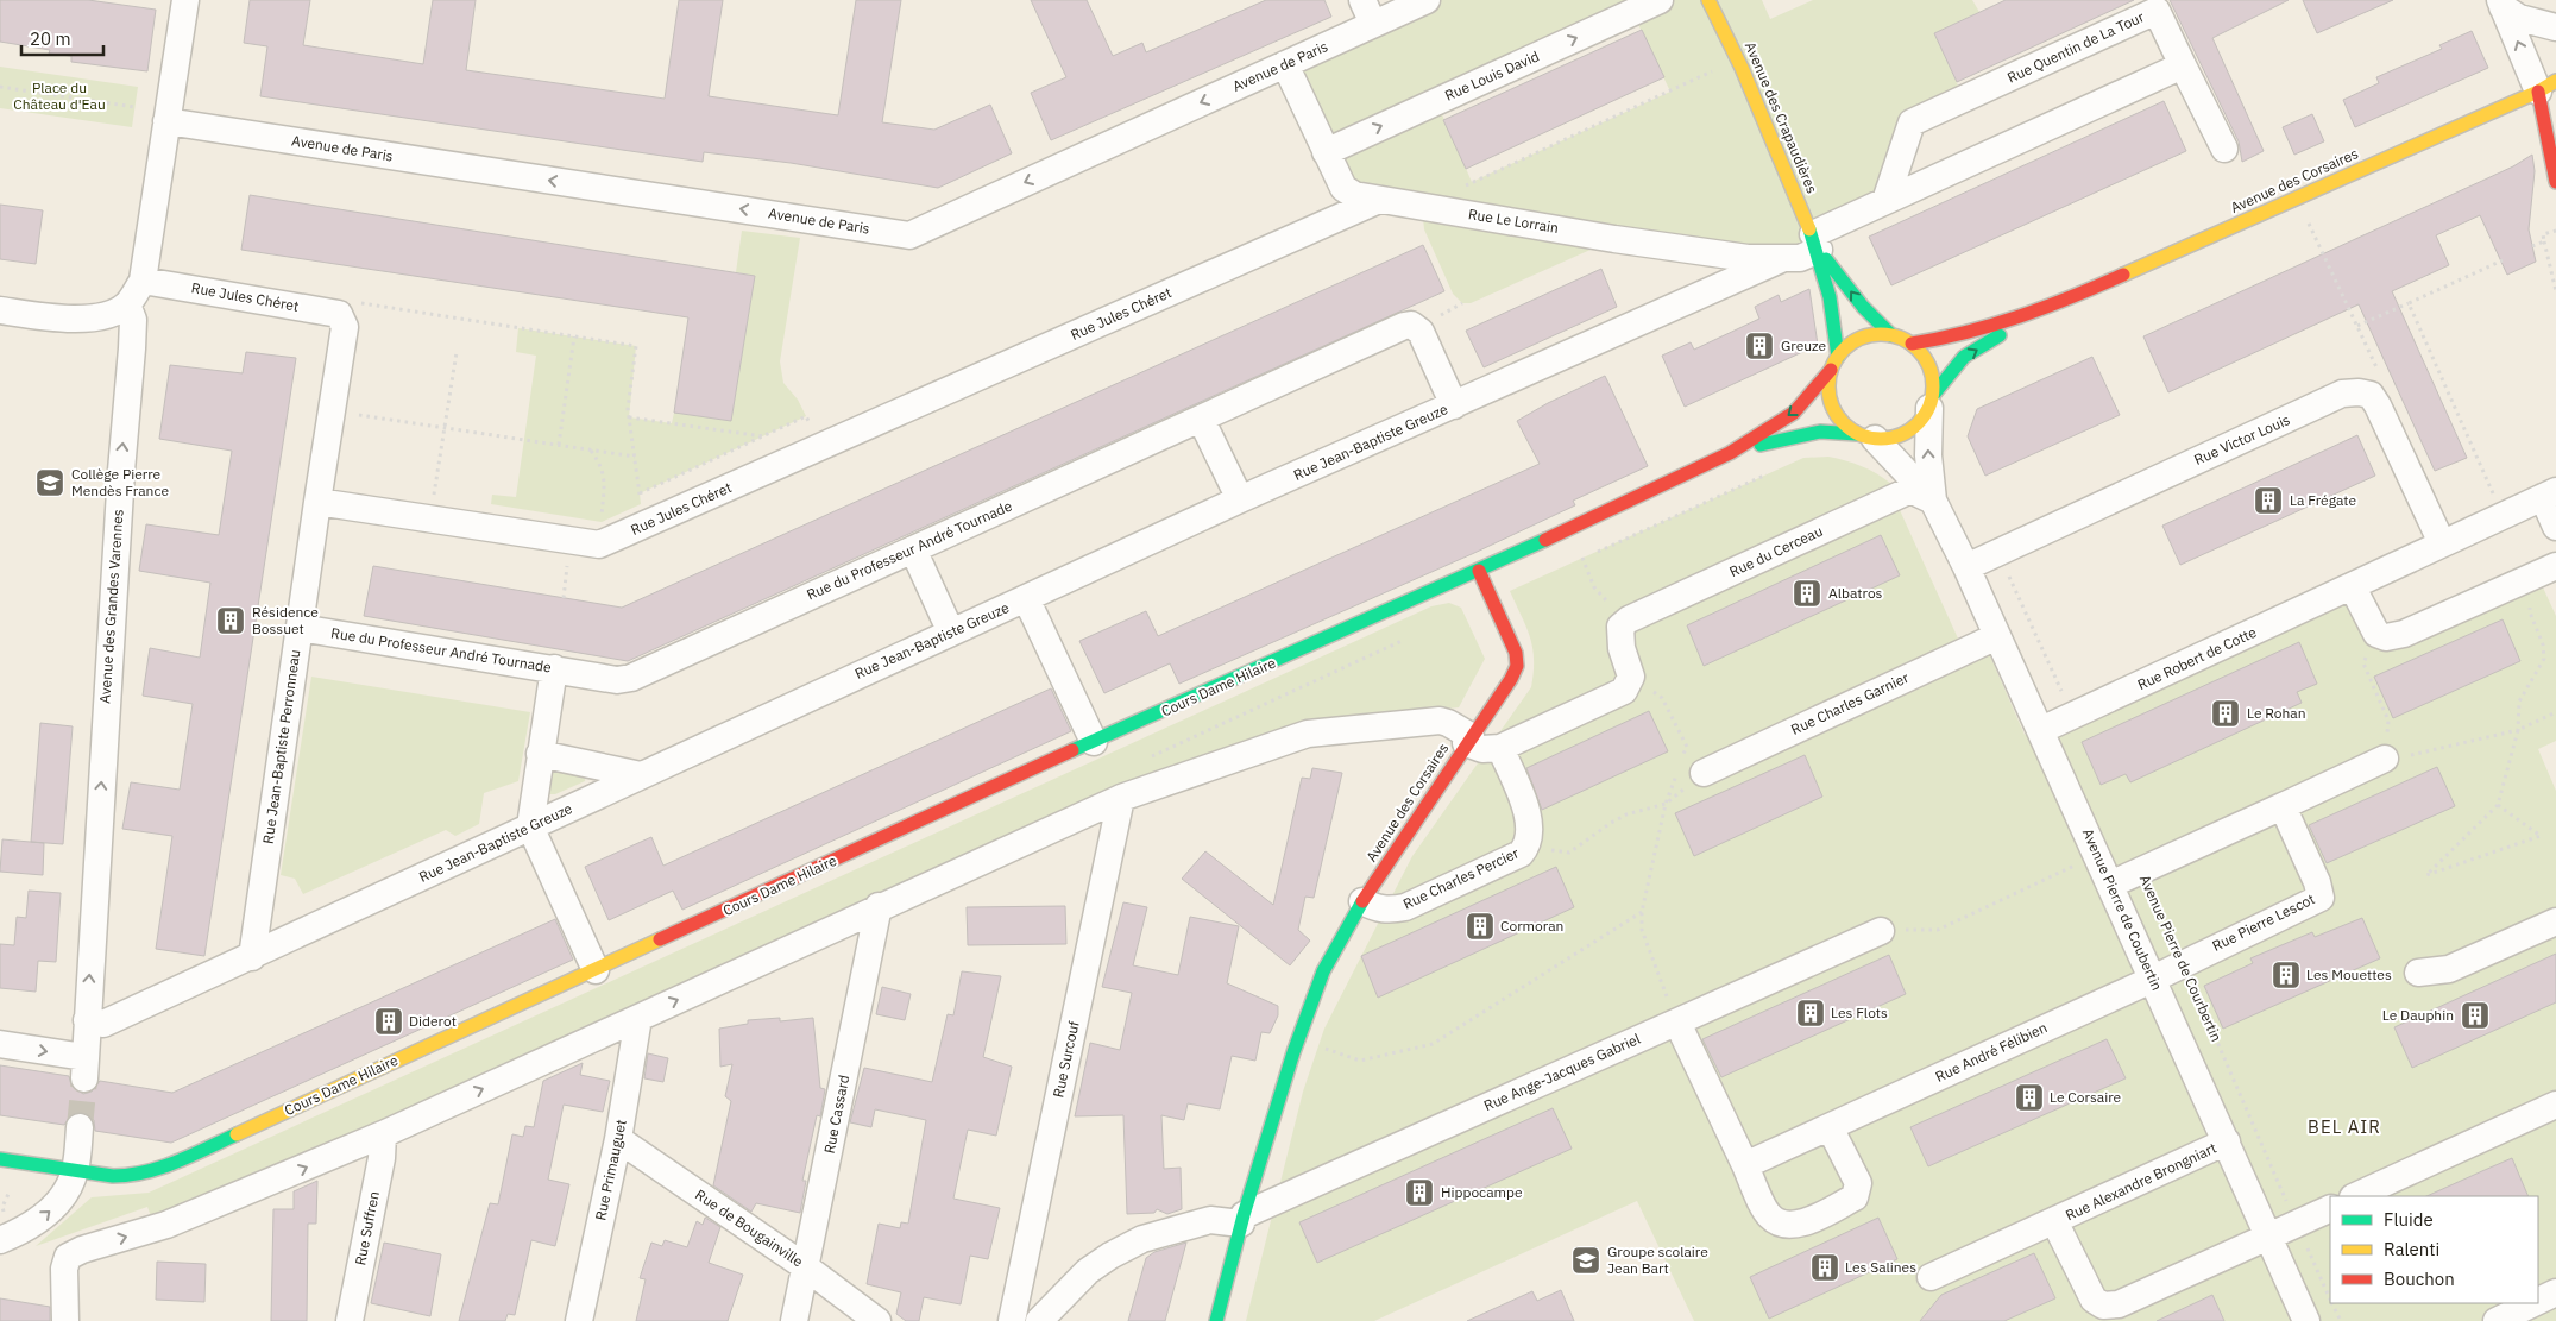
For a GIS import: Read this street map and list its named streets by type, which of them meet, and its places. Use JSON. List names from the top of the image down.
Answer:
{
  "streets": {
    "street": [
      "Rue Quentin de La Tour",
      "Avenue de Paris",
      "Rue Louis David",
      "Avenue des Crapaudières",
      "Avenue des Corsaires",
      "Rue Le Lorrain",
      "Rue Jules Chéret",
      "Rue Victor Louis",
      "Rue Jean-Baptiste Greuze",
      "Rue du Professeur André Tournade",
      "Rue du Cerceau",
      "Avenue des Grandes Varennes",
      "Rue Robert de Cotte",
      "Cours Dame Hilaire",
      "Rue Charles Garnier",
      "Rue Jean-Baptiste Perronneau",
      "Rue Charles Percier",
      "Avenue Pierre de Coubertin",
      "Rue Pierre Lescot",
      "Rue André Félibien",
      "Rue Surcouf",
      "Rue Ange-Jacques Gabriel",
      "Rue Cassard",
      "Rue Primauguet",
      "Rue Alexandre Brongniart",
      "Rue Suffren",
      "Rue de Bougainville"
    ],
    "path": ["Avenue Pierre de Courbertin"]
  },
  "crossings": [
    ["Avenue de Paris", "Rue Le Lorrain"],
    ["Rue Louis David", "Rue Le Lorrain"],
    ["Avenue des Crapaudières", "Avenue des Corsaires"],
    ["Avenue des Crapaudières", "Rue Le Lorrain"],
    ["Avenue des Crapaudières", "Avenue Pierre de Coubertin"],
    ["Avenue des Corsaires", "Cours Dame Hilaire"],
    ["Avenue des Corsaires", "Rue Charles Percier"],
    ["Avenue des Corsaires", "Avenue Pierre de Coubertin"],
    ["Avenue des Corsaires", "Rue Ange-Jacques Gabriel"],
    ["Rue Le Lorrain", "Rue Jules Chéret"],
    ["Rue Le Lorrain", "Rue Jean-Baptiste Greuze"],
    ["Rue Jules Chéret", "Rue Jean-Baptiste Perronneau"],
    ["Rue Victor Louis", "Avenue Pierre de Coubertin"],
    ["Rue Jean-Baptiste Greuze", "Rue du Professeur André Tournade"],
    ["Rue Jean-Baptiste Greuze", "Avenue des Grandes Varennes"],
    ["Rue Jean-Baptiste Greuze", "Rue Jean-Baptiste Perronneau"],
    ["Rue du Professeur André Tournade", "Rue Jean-Baptiste Perronneau"],
    ["Rue du Cerceau", "Avenue Pierre de Coubertin"],
    ["Rue Robert de Cotte", "Avenue Pierre de Coubertin"],
    ["Rue Charles Garnier", "Avenue Pierre de Coubertin"],
    ["Avenue Pierre de Coubertin", "Rue Pierre Lescot"],
    ["Avenue Pierre de Coubertin", "Rue André Félibien"],
    ["Avenue Pierre de Coubertin", "Rue Alexandre Brongniart"],
    ["Rue Pierre Lescot", "Avenue Pierre de Courbertin"],
    ["Rue Pierre Lescot", "Rue André Félibien"],
    ["Avenue Pierre de Courbertin", "Rue Alexandre Brongniart"],
    ["Rue Cassard", "Rue de Bougainville"],
    ["Rue Primauguet", "Rue de Bougainville"]
  ],
  "one_way": ["Avenue de Paris", "Rue Louis David", "Avenue des Grandes Varennes"],
  "districts": ["BEL AIR"],
  "parks": ["Place du Château d'Eau"],
  "places": {
    "building": [
      "Greuze",
      "La Frégate",
      "Albatros",
      "Résidence Bossuet",
      "Le Rohan",
      "Cormoran",
      "Les Mouettes",
      "Les Flots",
      "Le Dauphin",
      "Diderot",
      "Le Corsaire",
      "Hippocampe",
      "Les Salines"
    ],
    "school or university": ["Collège Pierre Mendès France", "Groupe scolaire Jean Bart"]
  },
  "legend": ["Fluide", "Ralenti", "Bouchon"],
  "scale_bar": "20 m"
}
